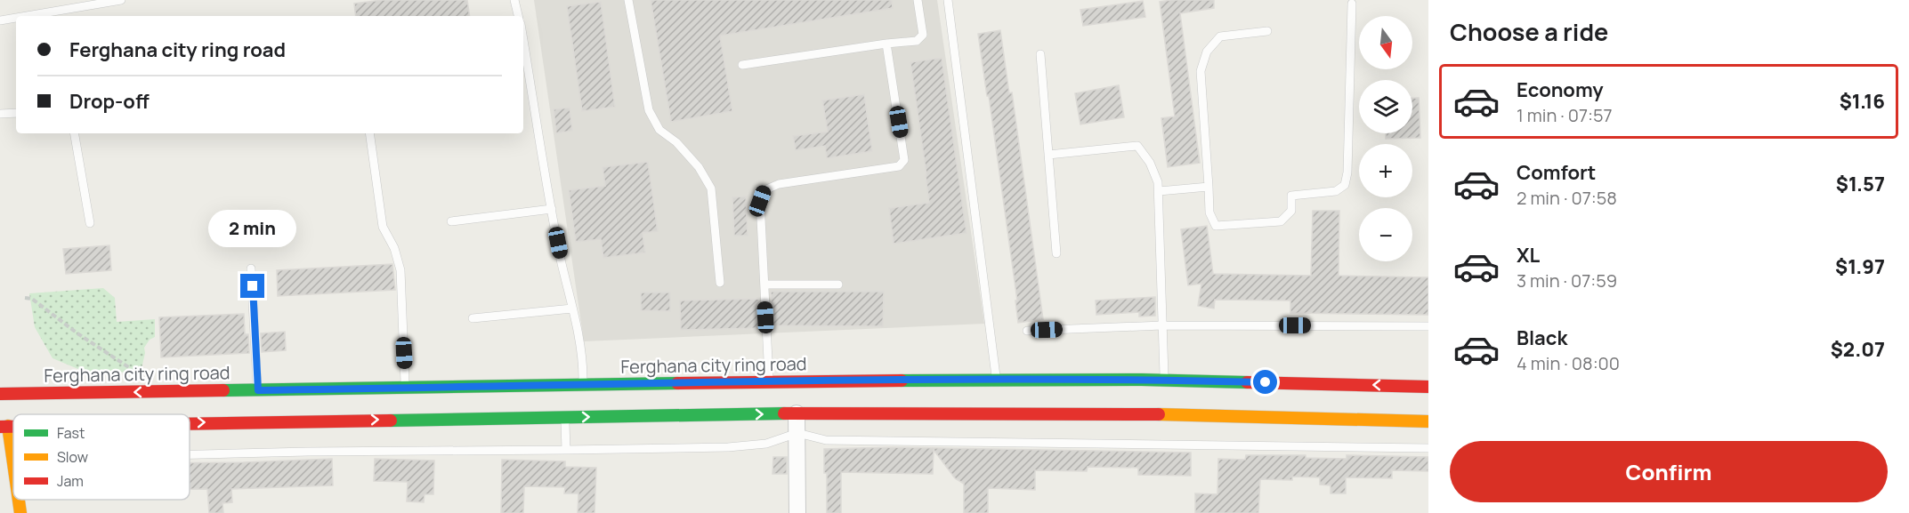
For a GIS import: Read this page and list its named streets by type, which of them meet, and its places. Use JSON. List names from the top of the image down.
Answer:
{
  "streets": {
    "main road": ["Ferghana city ring road"]
  },
  "legend": ["Fast", "Slow", "Jam"],
  "north": "bottom",
  "page": {
    "heading": "Choose a ride",
    "map_buttons": ["+", "−"],
    "banner": ["Ferghana city ring road", "Drop-off"],
    "list": [
      {
        "name": "Economy",
        "note": "1 min · 07:57",
        "value": "$1.16"
      },
      {
        "name": "Comfort",
        "note": "2 min · 07:58",
        "value": "$1.57"
      },
      {
        "name": "XL",
        "note": "3 min · 07:59",
        "value": "$1.97"
      },
      {
        "name": "Black",
        "note": "4 min · 08:00",
        "value": "$2.07"
      }
    ],
    "bubble": "2 min",
    "buttons": "Confirm"
  }
}
